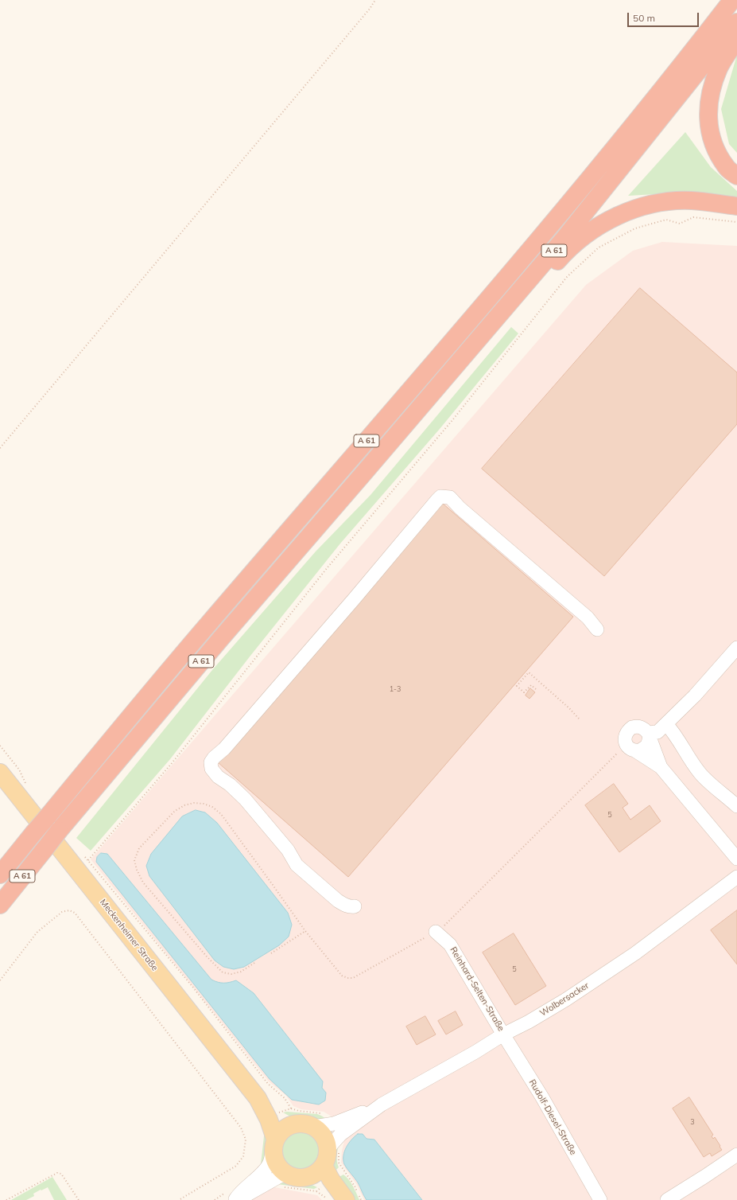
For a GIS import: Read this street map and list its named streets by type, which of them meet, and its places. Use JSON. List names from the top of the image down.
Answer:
{
  "streets": {
    "highway": ["A 61"],
    "main road": ["Meckenheimer Straße"],
    "street": ["Reinhard-Selten-Straße", "Wolbersacker", "Rudolf-Diesel-Straße"]
  },
  "crossings": [
    ["Meckenheimer Straße", "Wolbersacker"],
    ["Reinhard-Selten-Straße", "Wolbersacker"],
    ["Reinhard-Selten-Straße", "Rudolf-Diesel-Straße"],
    ["Wolbersacker", "Rudolf-Diesel-Straße"]
  ],
  "house_numbers": [
    "1-3",
    "5",
    "5",
    "3"
  ],
  "scale_bar": "50 m"
}
